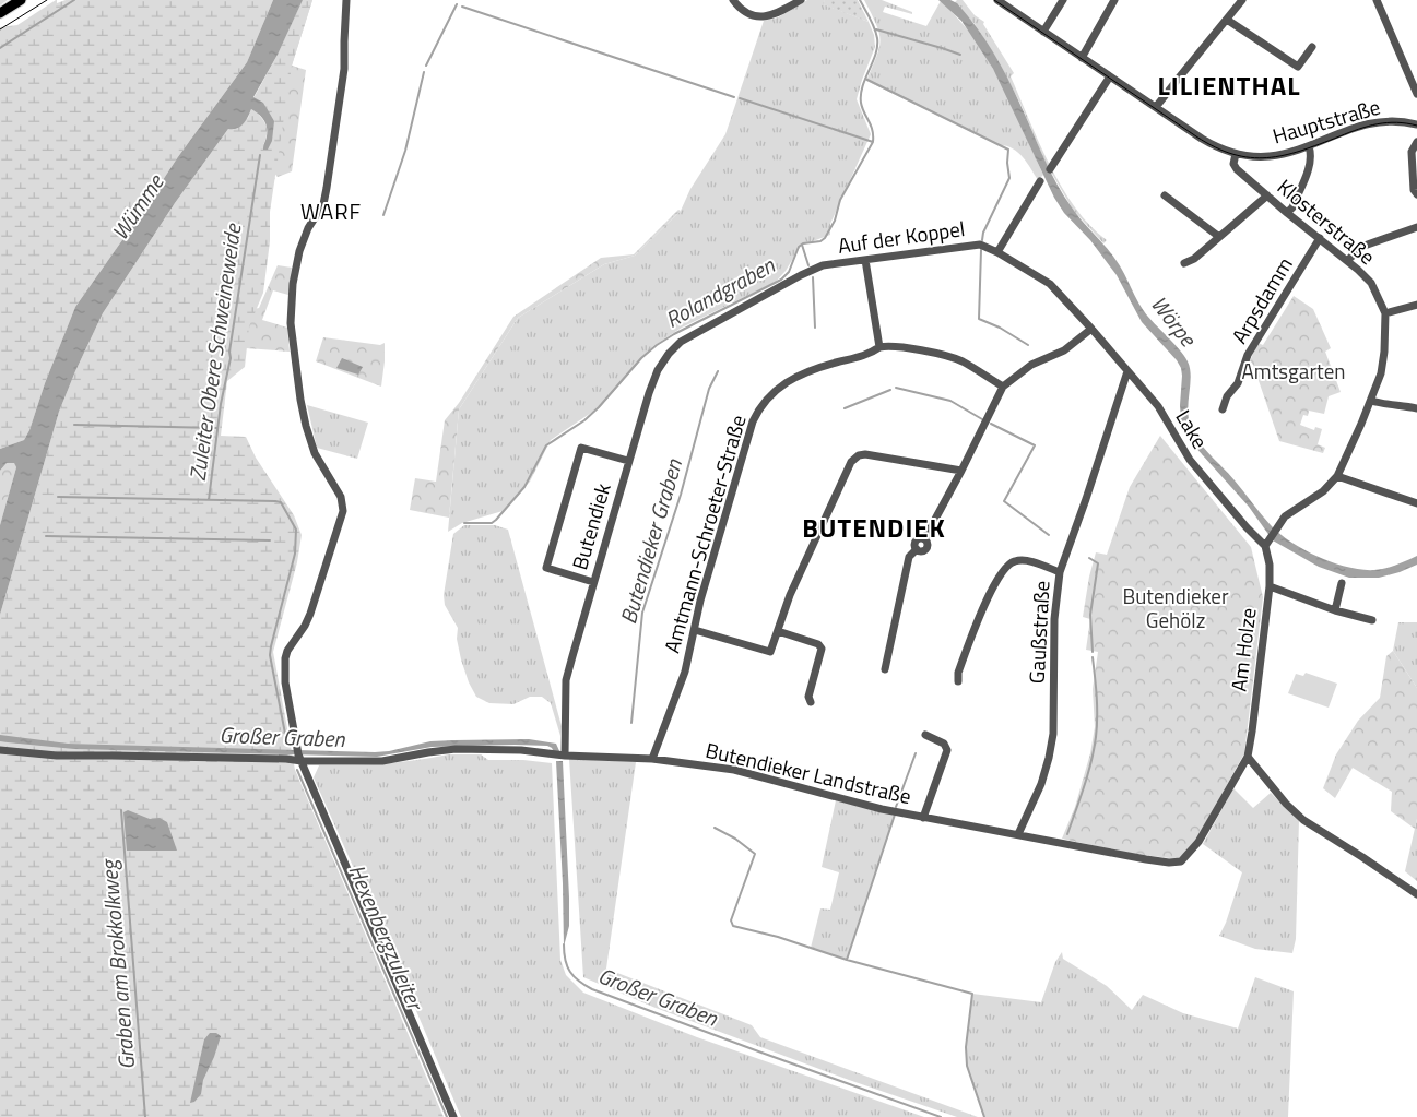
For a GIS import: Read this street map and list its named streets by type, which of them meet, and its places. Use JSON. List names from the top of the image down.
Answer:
{
  "streets": {
    "street": [
      "Hauptstraße",
      "Klosterstraße",
      "Auf der Koppel",
      "Arpsdamm",
      "Lake",
      "Butendiek",
      "Amtmann-Schroeter-Straße",
      "Gaußstraße",
      "Am Holze",
      "Butendieker Landstraße"
    ]
  },
  "crossings": [
    ["Hauptstraße", "Klosterstraße"],
    ["Klosterstraße", "Arpsdamm"],
    ["Klosterstraße", "Lake"],
    ["Klosterstraße", "Am Holze"],
    ["Auf der Koppel", "Lake"],
    ["Auf der Koppel", "Butendiek"],
    ["Lake", "Gaußstraße"],
    ["Lake", "Am Holze"],
    ["Butendiek", "Butendieker Landstraße"],
    ["Amtmann-Schroeter-Straße", "Butendieker Landstraße"],
    ["Gaußstraße", "Butendieker Landstraße"],
    ["Am Holze", "Butendieker Landstraße"]
  ],
  "districts": ["LILIENTHAL", "WARF", "BUTENDIEK"],
  "water": [
    "Wümme",
    "Rolandgraben",
    "Wörpe",
    "Zuleiter Obere Schweineweide",
    "Butendieker Graben",
    "Großer Graben",
    "Hexenbergzuleiter",
    "Graben am Brokkolkweg"
  ],
  "parks": ["Amtsgarten", "Butendieker Gehölz"]
}
